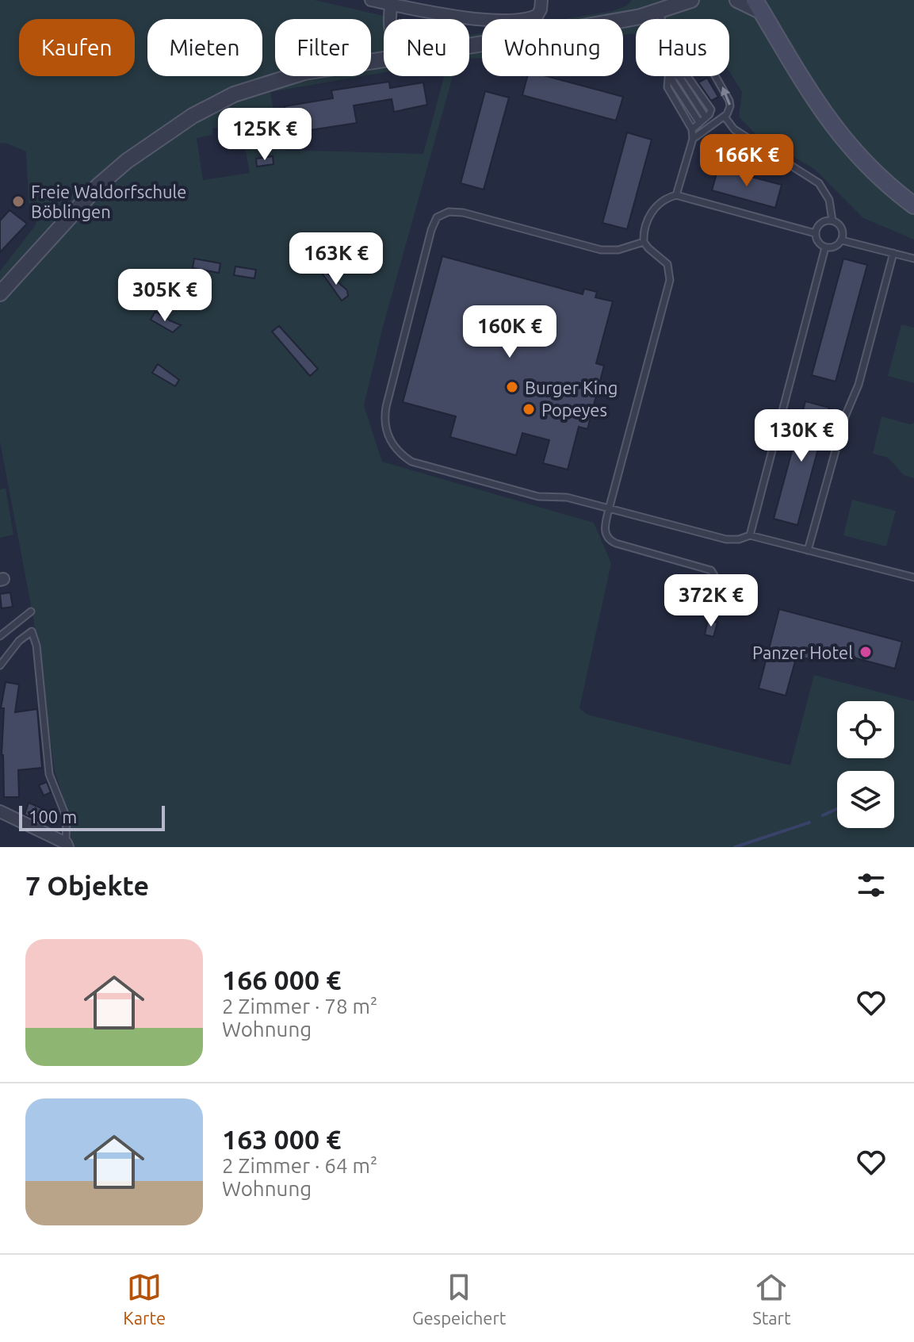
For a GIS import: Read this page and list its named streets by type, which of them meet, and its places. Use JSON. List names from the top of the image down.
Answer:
{
  "places": [
    "Freie Waldorfschule Böblingen",
    "Burger King",
    "Popeyes",
    "Panzer Hotel"
  ],
  "scale_bar": "100 m",
  "page": {
    "chip": [
      "Kaufen",
      "Mieten",
      "Filter",
      "Neu",
      "Wohnung",
      "Haus"
    ],
    "price": [
      "125K €",
      "166K €",
      "163K €",
      "305K €",
      "160K €",
      "130K €",
      "372K €"
    ],
    "scale": "100 m",
    "heading": "7 Objekte",
    "list": [
      {
        "name": "166 000 €",
        "note": "2 Zimmer · 78 m² · Wohnung"
      },
      {
        "name": "163 000 €",
        "note": "2 Zimmer · 64 m² · Wohnung"
      }
    ],
    "tabs": ["Karte", "Gespeichert", "Start"]
  }
}
